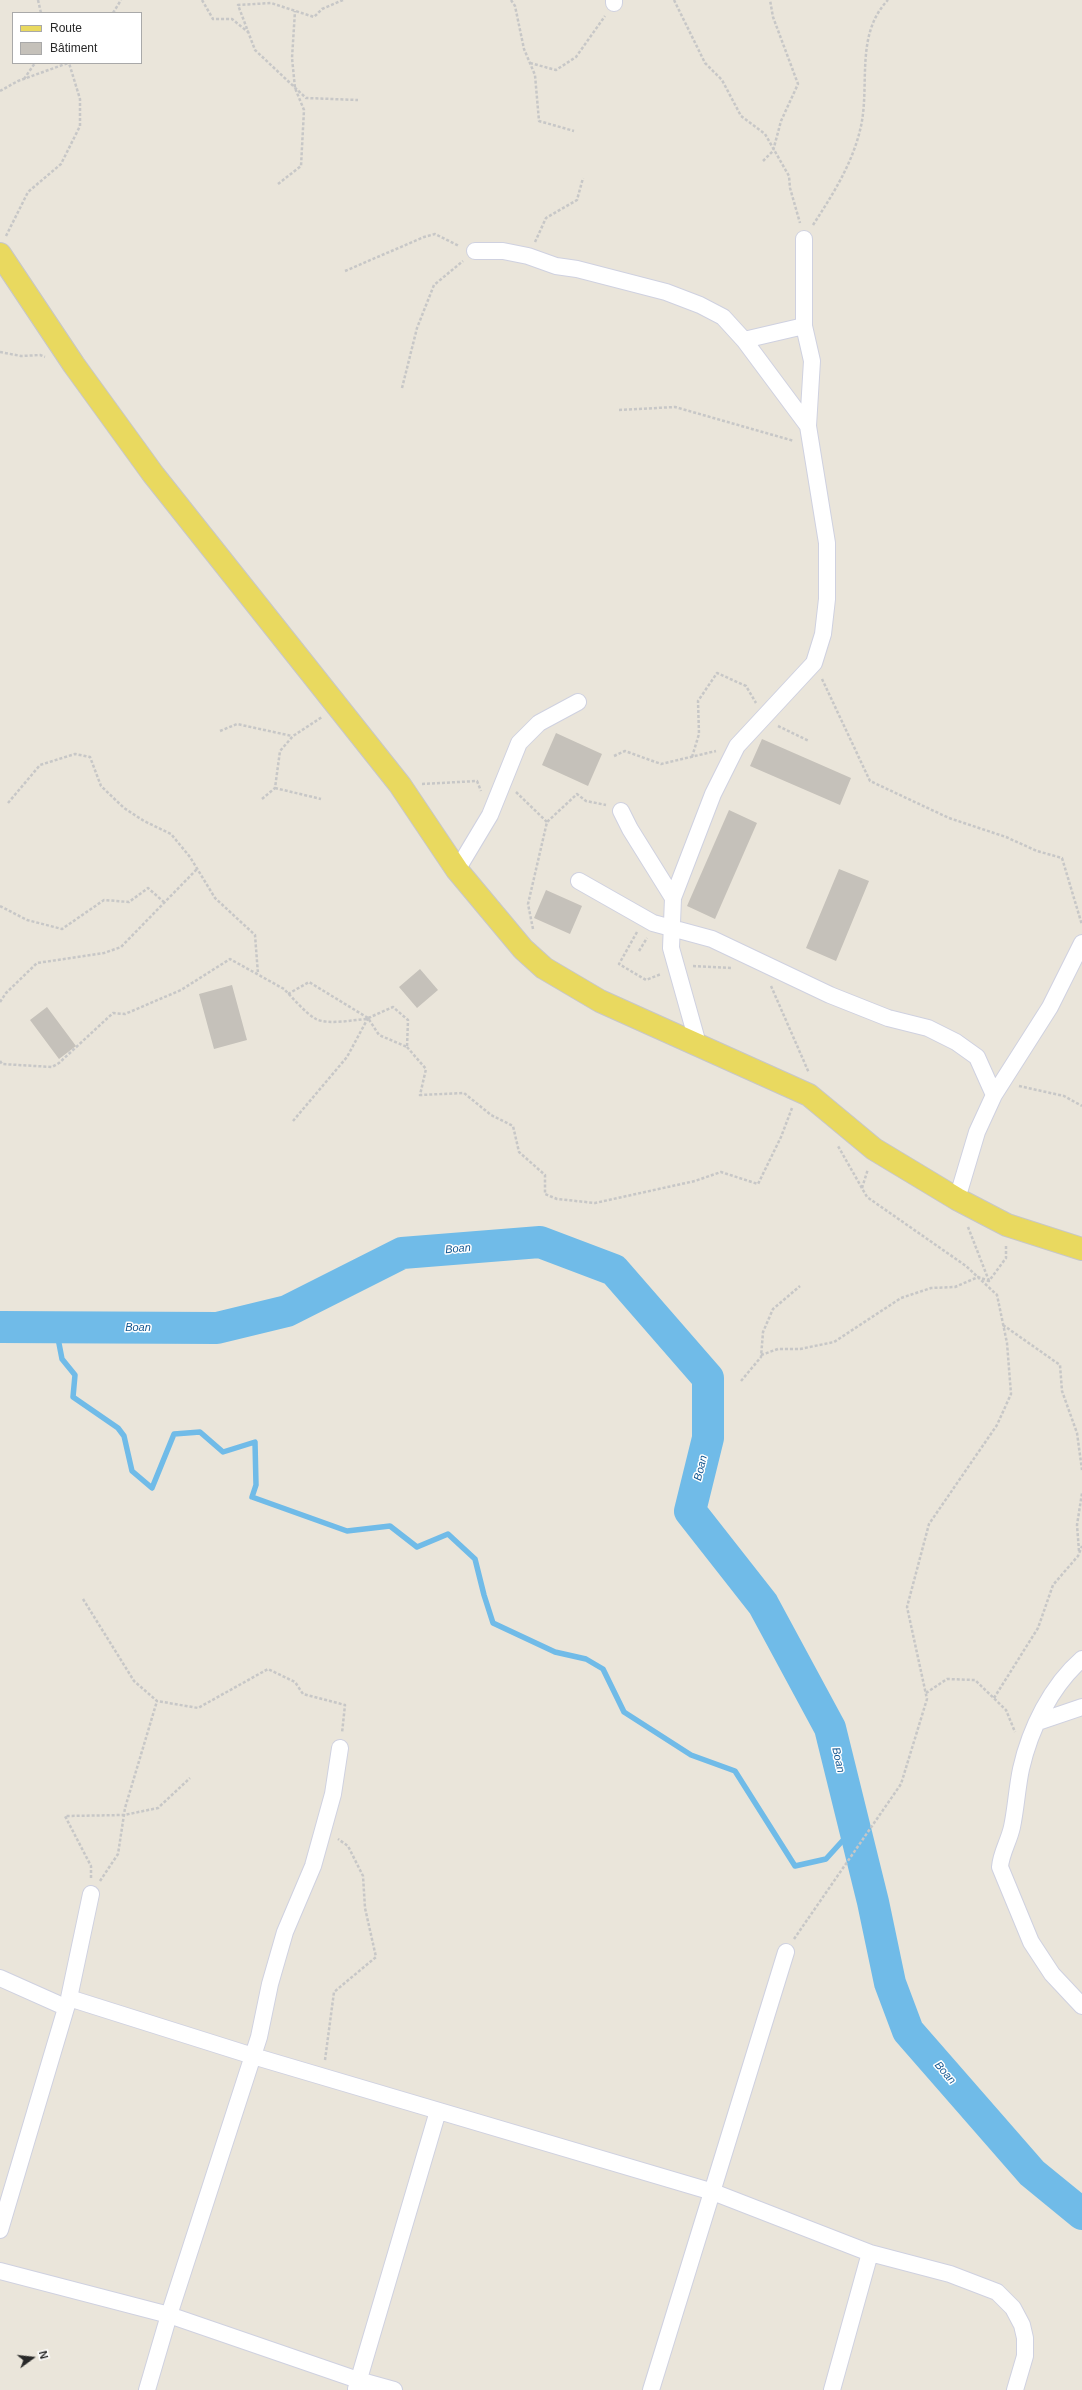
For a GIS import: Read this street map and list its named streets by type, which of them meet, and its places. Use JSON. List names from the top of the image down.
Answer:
{
  "water": ["Boan"],
  "legend": ["Route", "Bâtiment"],
  "north": "right"
}
